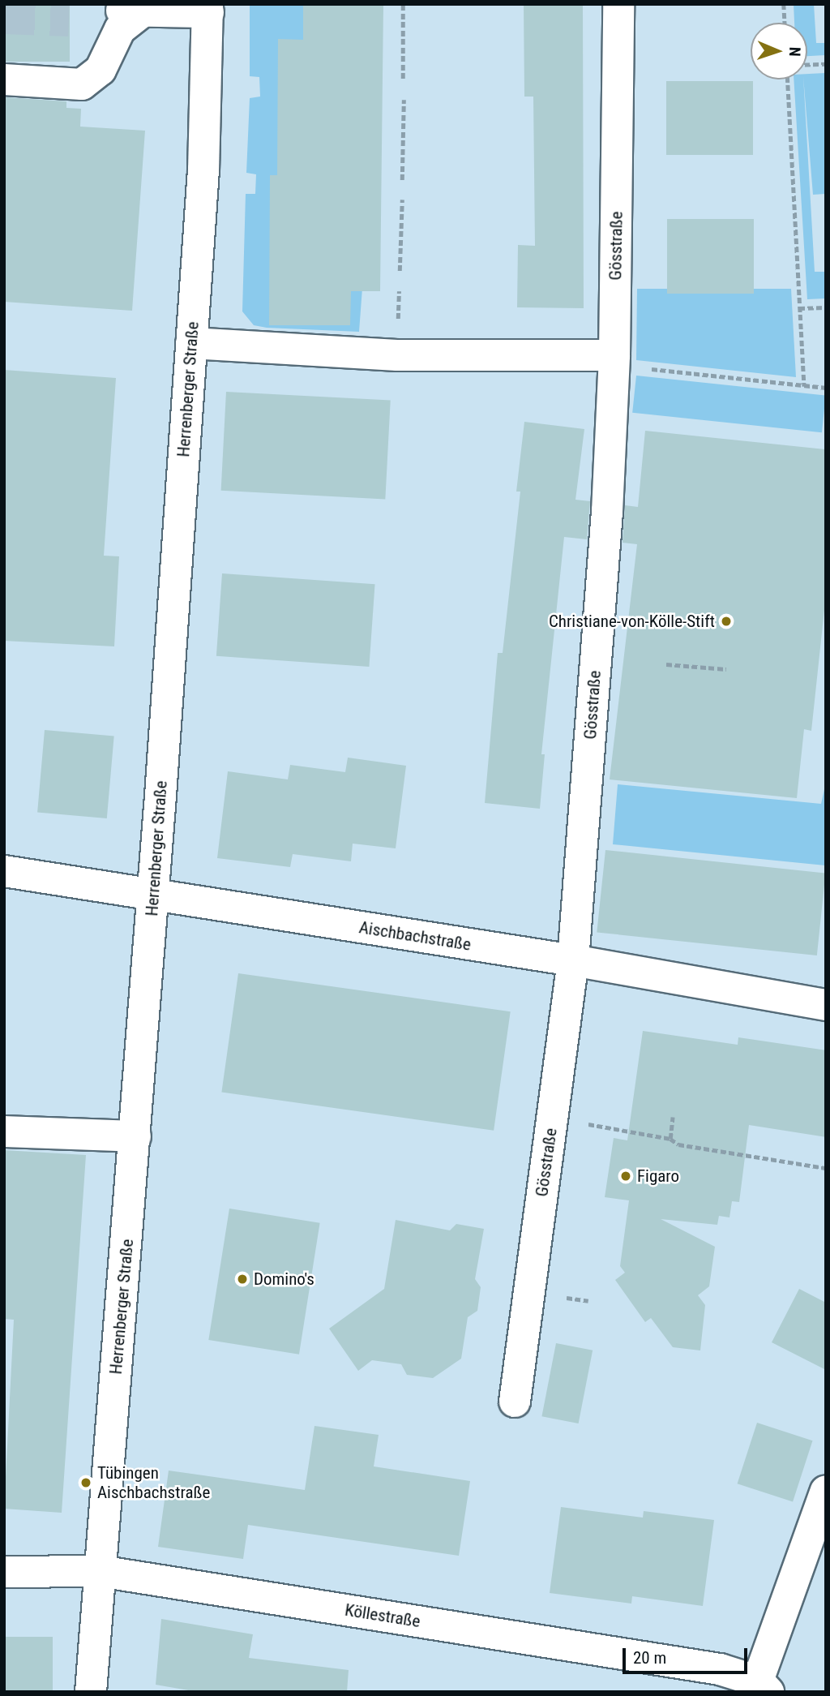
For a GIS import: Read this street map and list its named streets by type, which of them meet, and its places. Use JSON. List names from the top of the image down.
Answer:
{
  "streets": {
    "street": [
      "Gösstraße",
      "Herrenberger Straße",
      "Aischbachstraße",
      "Köllestraße"
    ]
  },
  "crossings": [
    ["Gösstraße", "Aischbachstraße"],
    ["Herrenberger Straße", "Aischbachstraße"],
    ["Herrenberger Straße", "Köllestraße"]
  ],
  "places": [
    "Christiane-von-Kölle-Stift",
    "Figaro",
    "Domino's",
    "Tübingen Aischbachstraße"
  ],
  "scale_bar": "20 m",
  "north": "right"
}
